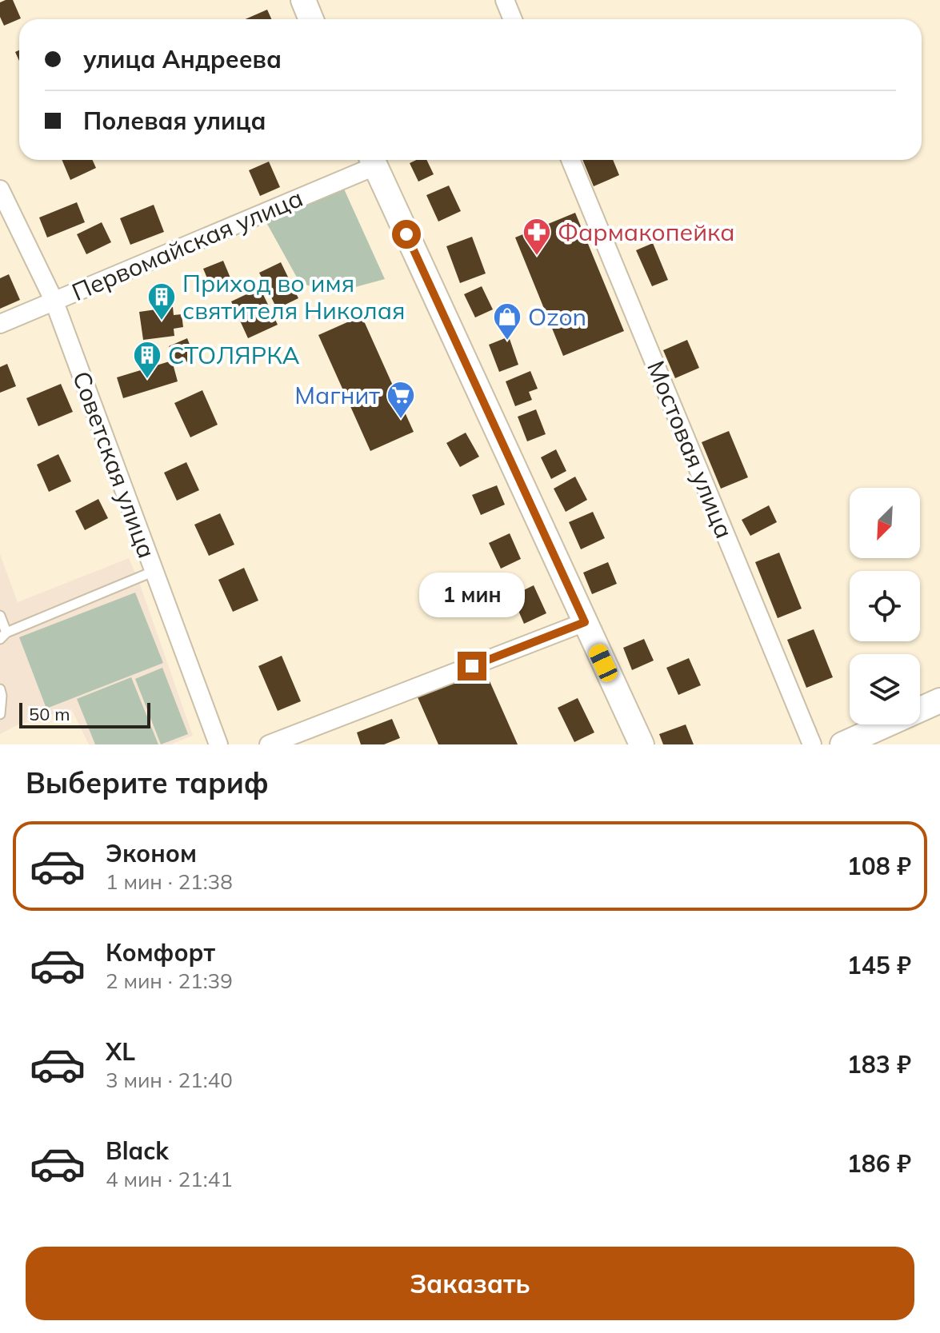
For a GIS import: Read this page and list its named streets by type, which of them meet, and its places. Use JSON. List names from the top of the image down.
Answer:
{
  "streets": {
    "street": ["Первомайская улица", "Мостовая улица", "Советская улица"]
  },
  "crossings": [
    ["Первомайская улица", "Советская улица"]
  ],
  "places": {
    "pharmacy": ["Фармакопейка"],
    "building": ["Приход во имя святителя Николая", "СТОЛЯРКА"],
    "shop": ["Ozon"],
    "supermarket": ["Магнит"]
  },
  "scale_bar": "50 m",
  "north": "bottom left",
  "page": {
    "banner": ["улица Андреева", "Полевая улица"],
    "bubble": "1 мин",
    "scale": "50 m",
    "heading": "Выберите тариф",
    "list": [
      {
        "name": "Эконом",
        "note": "1 мин · 21:38",
        "value": "108 ₽"
      },
      {
        "name": "Комфорт",
        "note": "2 мин · 21:39",
        "value": "145 ₽"
      },
      {
        "name": "XL",
        "note": "3 мин · 21:40",
        "value": "183 ₽"
      },
      {
        "name": "Black",
        "note": "4 мин · 21:41",
        "value": "186 ₽"
      }
    ],
    "buttons": "Заказать"
  }
}
